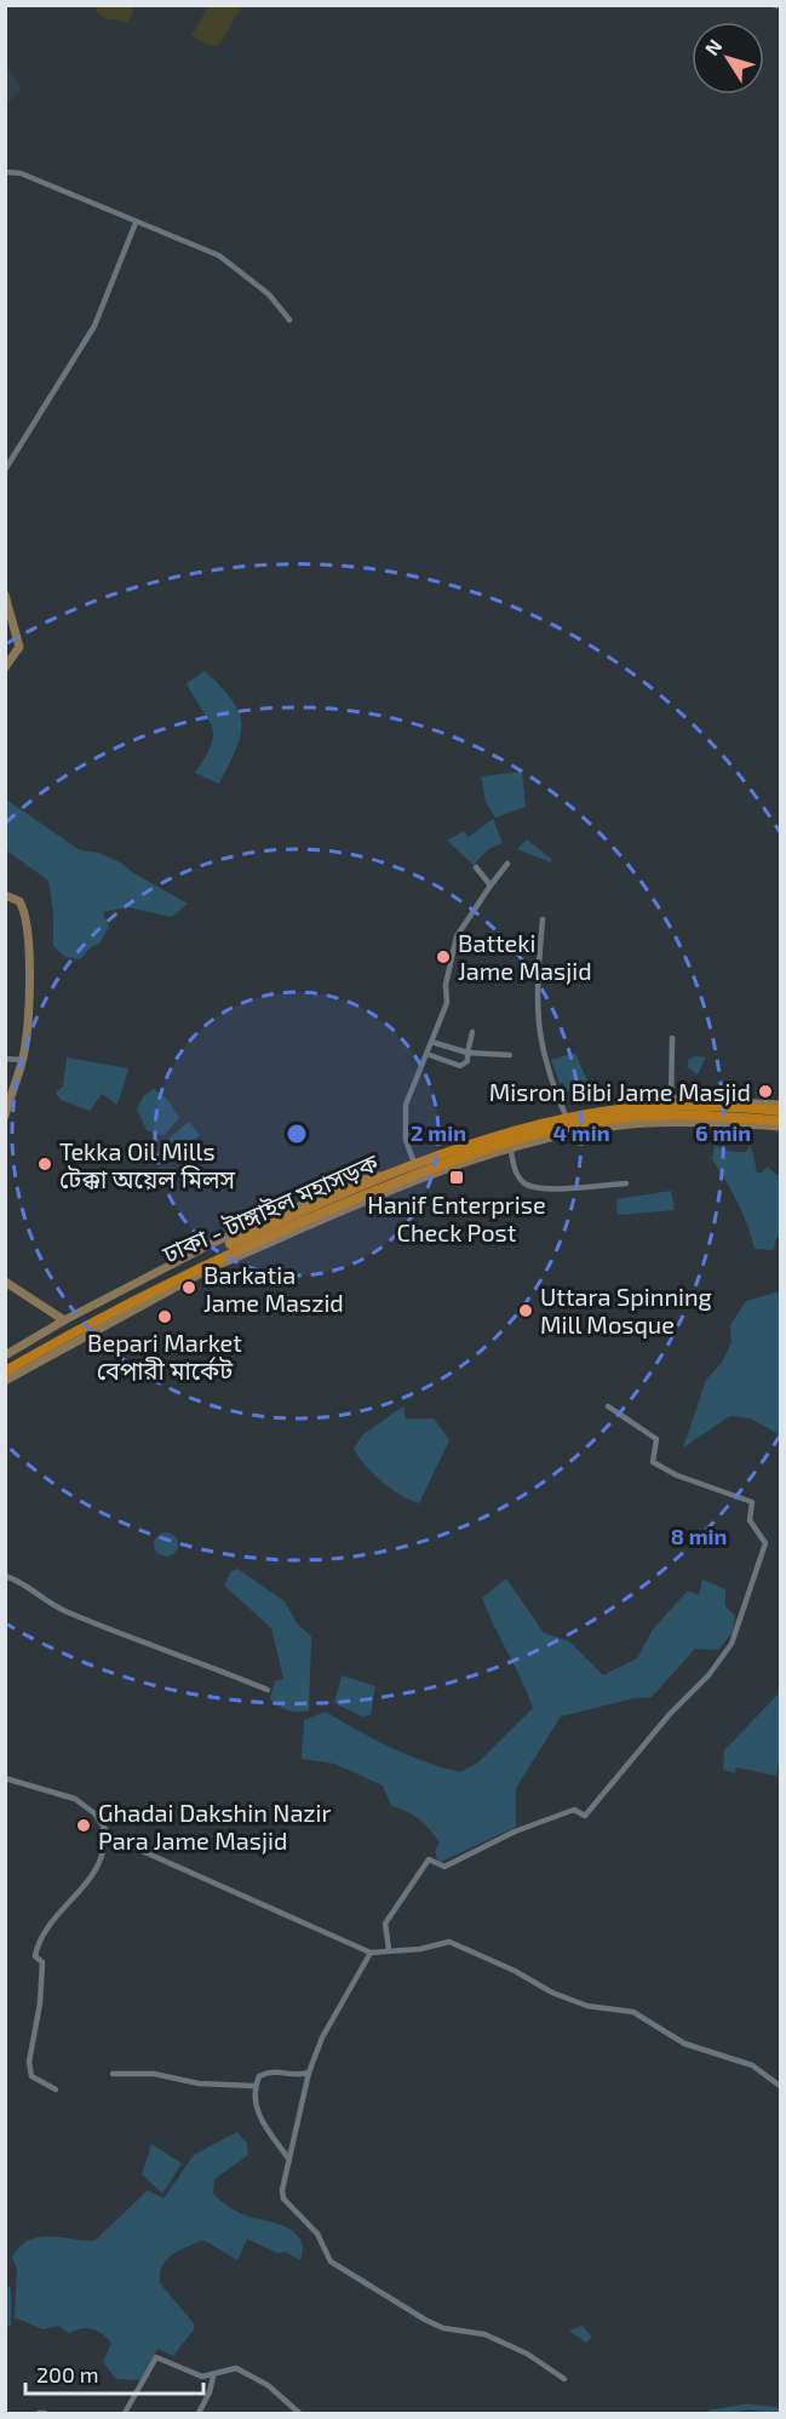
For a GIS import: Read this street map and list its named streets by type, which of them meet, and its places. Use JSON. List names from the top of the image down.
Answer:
{
  "streets": {
    "highway": ["ঢাকা - টাঙ্গাইল মহাসড়ক"]
  },
  "places": {
    "other": [
      "Batteki Jame Masjid",
      "Misron Bibi Jame Masjid",
      "Tekka Oil Mills টেক্কা অয়েল মিলস",
      "Barkatia Jame Maszid",
      "Uttara Spinning Mill Mosque",
      "Bepari Market বেপারী মার্কেট",
      "Ghadai Dakshin Nazir Para Jame Masjid"
    ],
    "transit": ["Hanif Enterprise Check Post"]
  },
  "scale_bar": "200 m",
  "north": "top left",
  "rings": [
    "2 min",
    "4 min",
    "6 min",
    "8 min"
  ]
}
